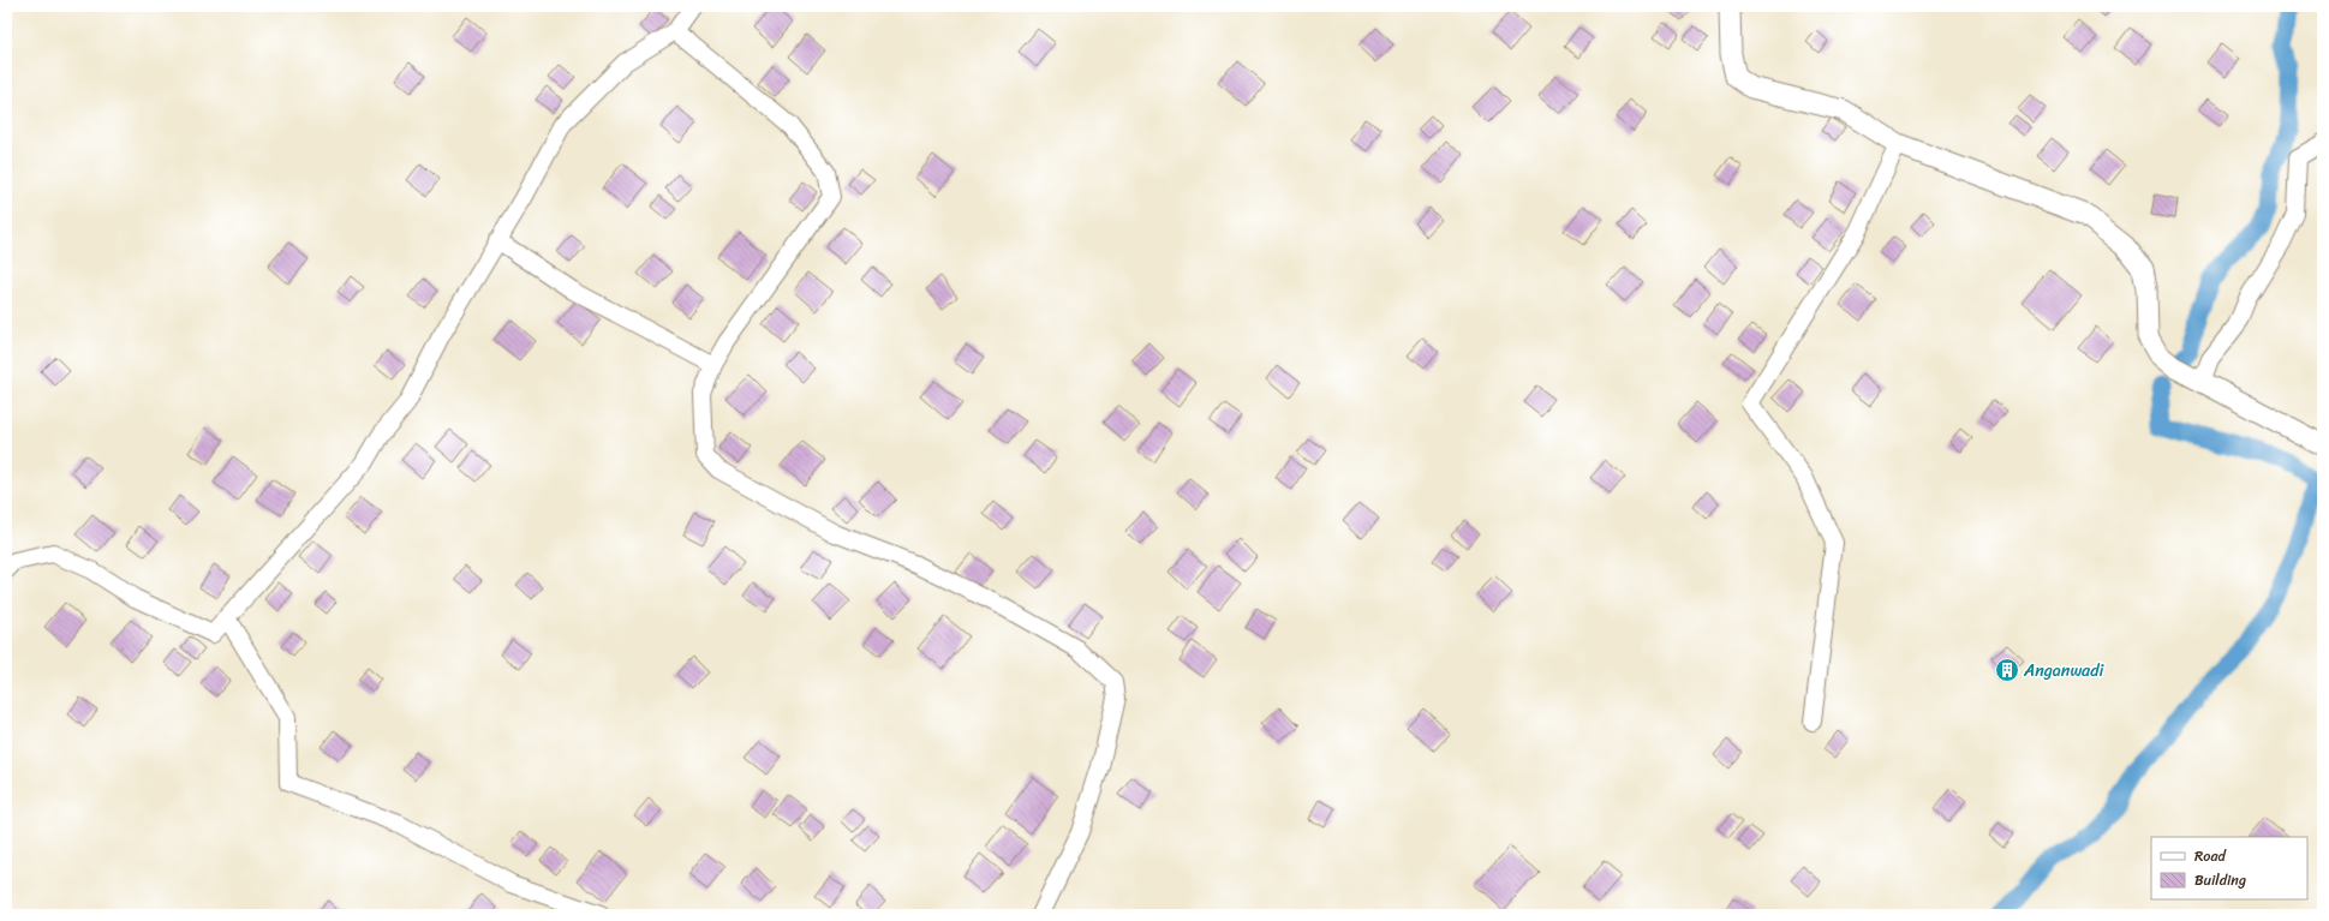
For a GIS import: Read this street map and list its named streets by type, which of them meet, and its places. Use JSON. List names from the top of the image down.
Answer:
{
  "places": {
    "building": ["Anganwadi"]
  },
  "legend": ["Road", "Building"]
}
